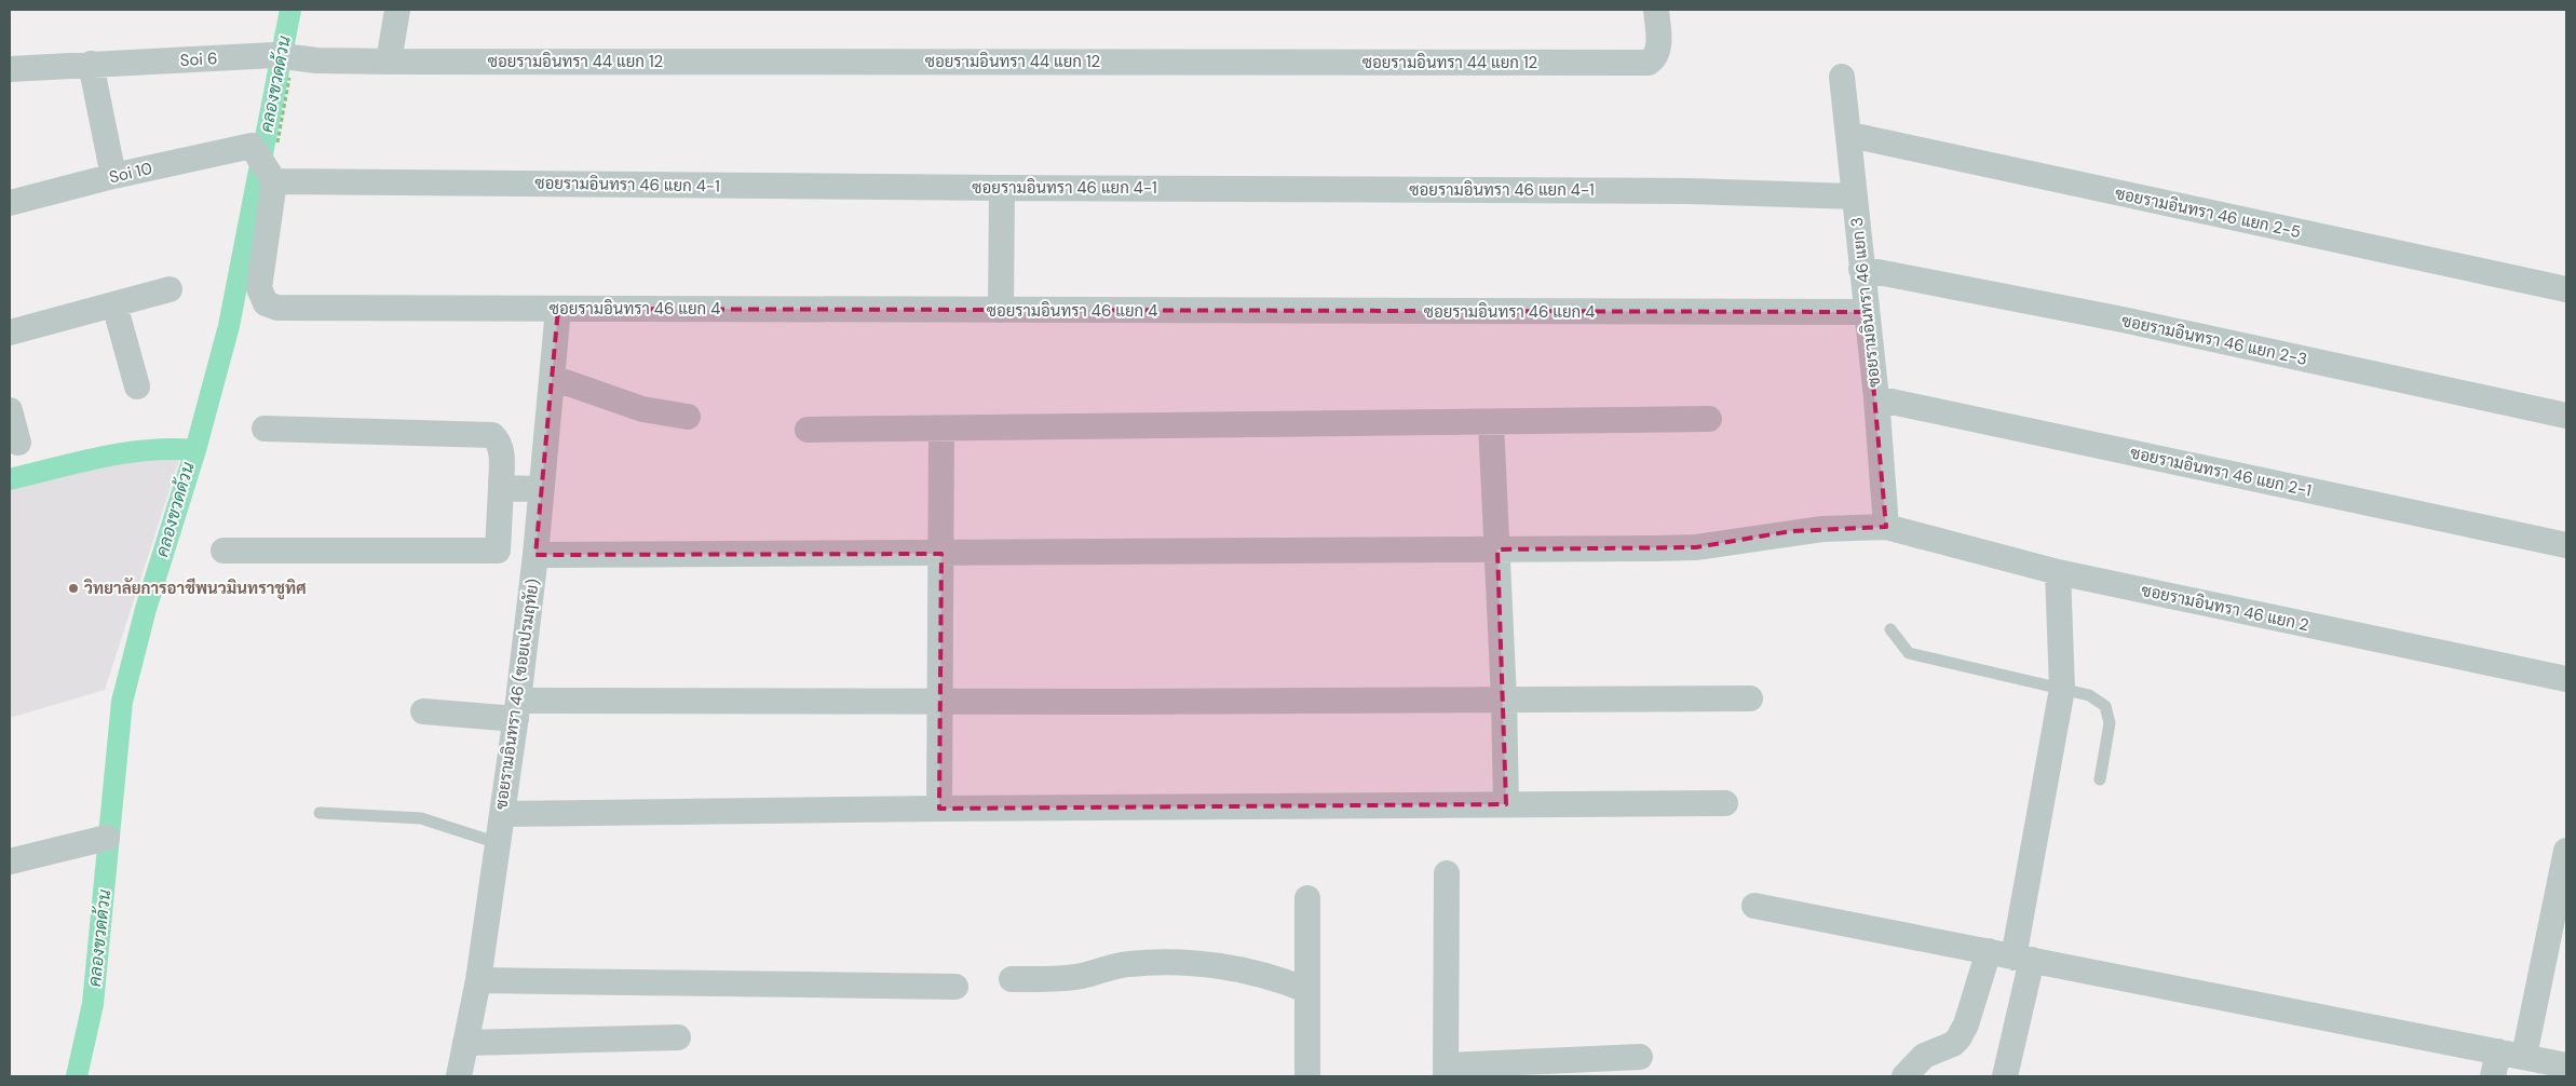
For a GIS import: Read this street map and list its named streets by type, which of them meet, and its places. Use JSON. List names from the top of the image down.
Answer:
{
  "streets": {
    "street": [
      "Soi 6",
      "ซอยรามอินทรา 44 แยก 12",
      "Soi 10",
      "ซอยรามอินทรา 46 แยก 4-1",
      "ซอยรามอินทรา 46 แยก 2-5",
      "ซอยรามอินทรา 46 แยก 3",
      "ซอยรามอินทรา 46 แยก 4",
      "ซอยรามอินทรา 46 แยก 2-3",
      "ซอยรามอินทรา 46 แยก 2-1",
      "ซอยรามอินทรา 46 แยก 2",
      "ซอยรามอินทรา 46 (ซอยเปรมฤทัย)"
    ]
  },
  "crossings": [
    ["Soi 6", "ซอยรามอินทรา 44 แยก 12"],
    ["Soi 10", "ซอยรามอินทรา 46 แยก 4-1"],
    ["Soi 10", "ซอยรามอินทรา 46 แยก 4"],
    ["ซอยรามอินทรา 46 แยก 4-1", "ซอยรามอินทรา 46 แยก 3"],
    ["ซอยรามอินทรา 46 แยก 4-1", "ซอยรามอินทรา 46 แยก 4"],
    ["ซอยรามอินทรา 46 แยก 2-5", "ซอยรามอินทรา 46 แยก 3"],
    ["ซอยรามอินทรา 46 แยก 3", "ซอยรามอินทรา 46 แยก 4"],
    ["ซอยรามอินทรา 46 แยก 3", "ซอยรามอินทรา 46 แยก 2-3"],
    ["ซอยรามอินทรา 46 แยก 3", "ซอยรามอินทรา 46 แยก 2-1"],
    ["ซอยรามอินทรา 46 แยก 3", "ซอยรามอินทรา 46 แยก 2"],
    ["ซอยรามอินทรา 46 แยก 4", "ซอยรามอินทรา 46 (ซอยเปรมฤทัย)"],
    ["ซอยรามอินทรา 46 แยก 2", "ซอยรามอินทรา 46 (ซอยเปรมฤทัย)"]
  ],
  "water": ["คลองขวดด้วน"],
  "places": ["วิทยาลัยการอาชีพนวมินทราชูทิศ"]
}
